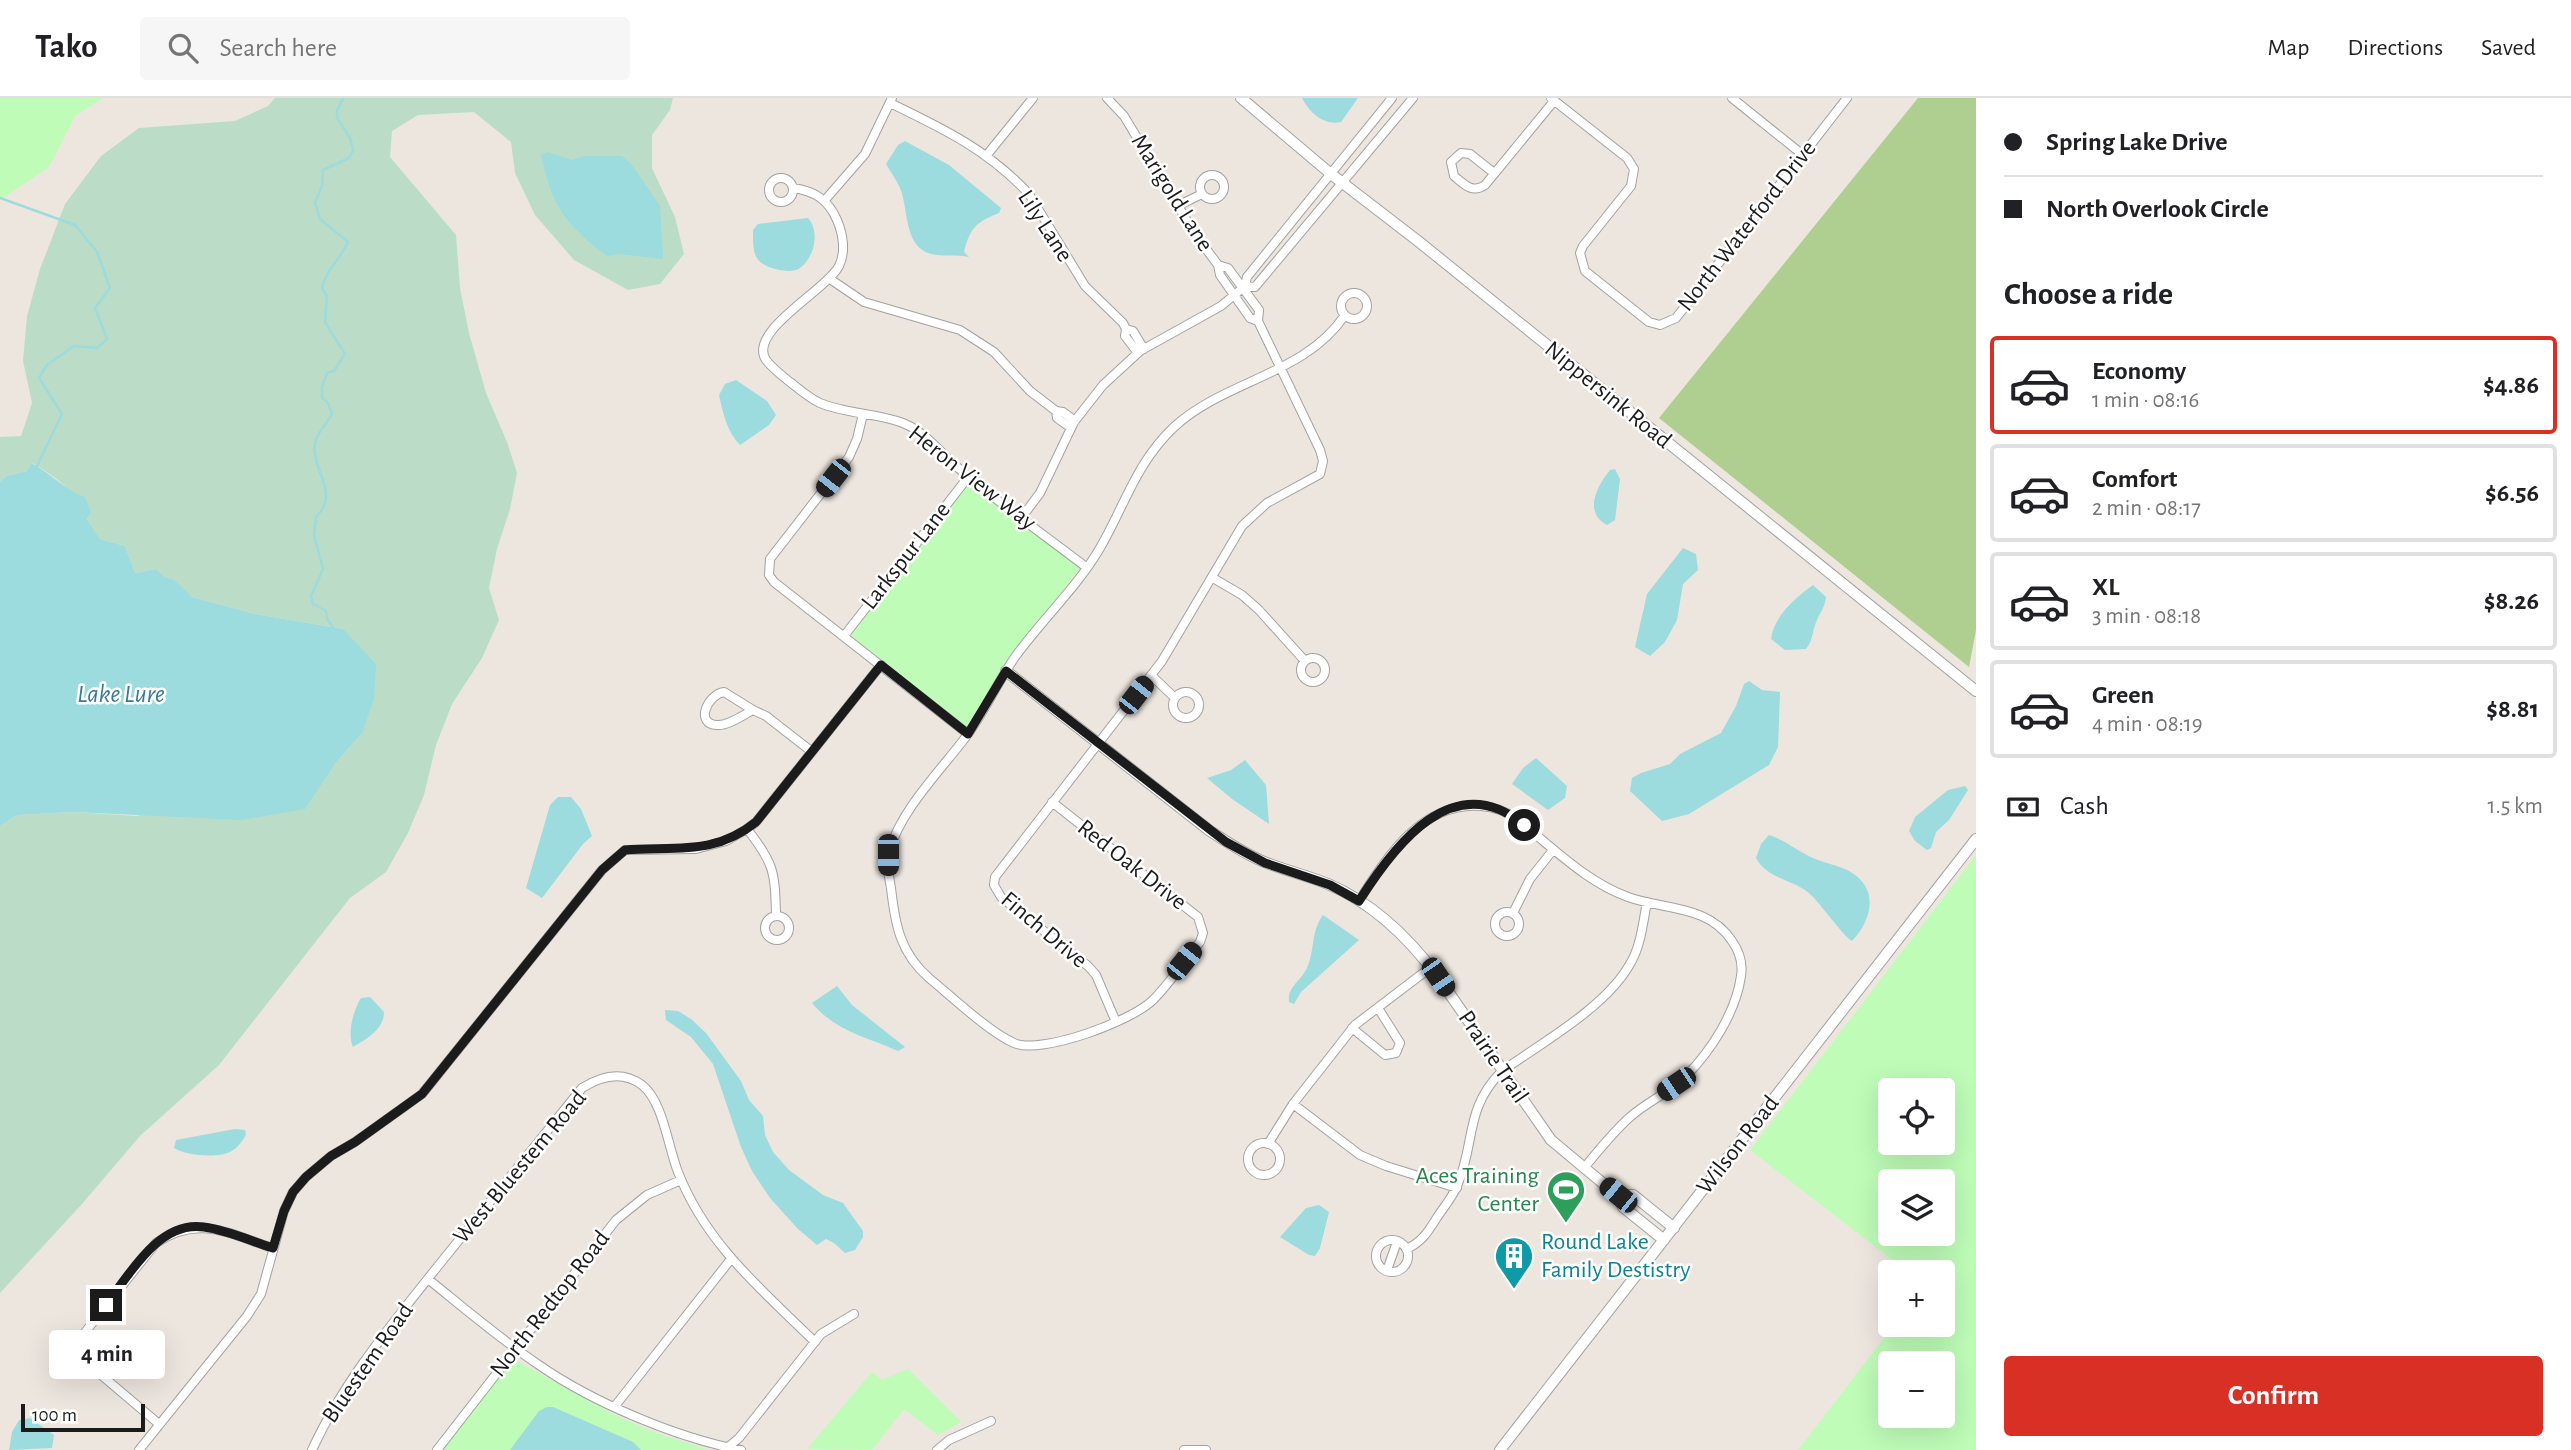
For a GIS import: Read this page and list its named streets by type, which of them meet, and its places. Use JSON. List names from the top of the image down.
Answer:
{
  "streets": {
    "street": [
      "Marigold Lane",
      "Lily Lane",
      "North Waterford Drive",
      "Nippersink Road",
      "Heron View Way",
      "Larkspur Lane",
      "Red Oak Drive",
      "Finch Drive",
      "Prairie Trail",
      "Wilson Road",
      "West Bluestem Road",
      "North Redtop Road",
      "Bluestem Road"
    ]
  },
  "crossings": [
    ["Marigold Lane", "Finch Drive"],
    ["Heron View Way", "Larkspur Lane"],
    ["Red Oak Drive", "Finch Drive"],
    ["Finch Drive", "Prairie Trail"],
    ["Prairie Trail", "Wilson Road"],
    ["West Bluestem Road", "North Redtop Road"],
    ["West Bluestem Road", "Bluestem Road"]
  ],
  "water": ["Lake Lure"],
  "places": {
    "sports": ["Aces Training Center"],
    "building": ["Round Lake Family Destistry"]
  },
  "scale_bar": "100 m",
  "page": {
    "header": "Tako",
    "search": "Search here",
    "nav": ["Map", "Directions", "Saved"],
    "banner": ["Spring Lake Drive", "North Overlook Circle"],
    "heading": "Choose a ride",
    "list": [
      {
        "name": "Economy",
        "note": "1 min · 08:16",
        "value": "$4.86"
      },
      {
        "name": "Comfort",
        "note": "2 min · 08:17",
        "value": "$6.56"
      },
      {
        "name": "XL",
        "note": "3 min · 08:18",
        "value": "$8.26"
      },
      {
        "name": "Green",
        "note": "4 min · 08:19",
        "value": "$8.81"
      }
    ],
    "pay": ["Cash", "1.5 km"],
    "map_buttons": ["+", "−"],
    "bubble": "4 min",
    "buttons": "Confirm",
    "scale": "100 m"
  }
}
